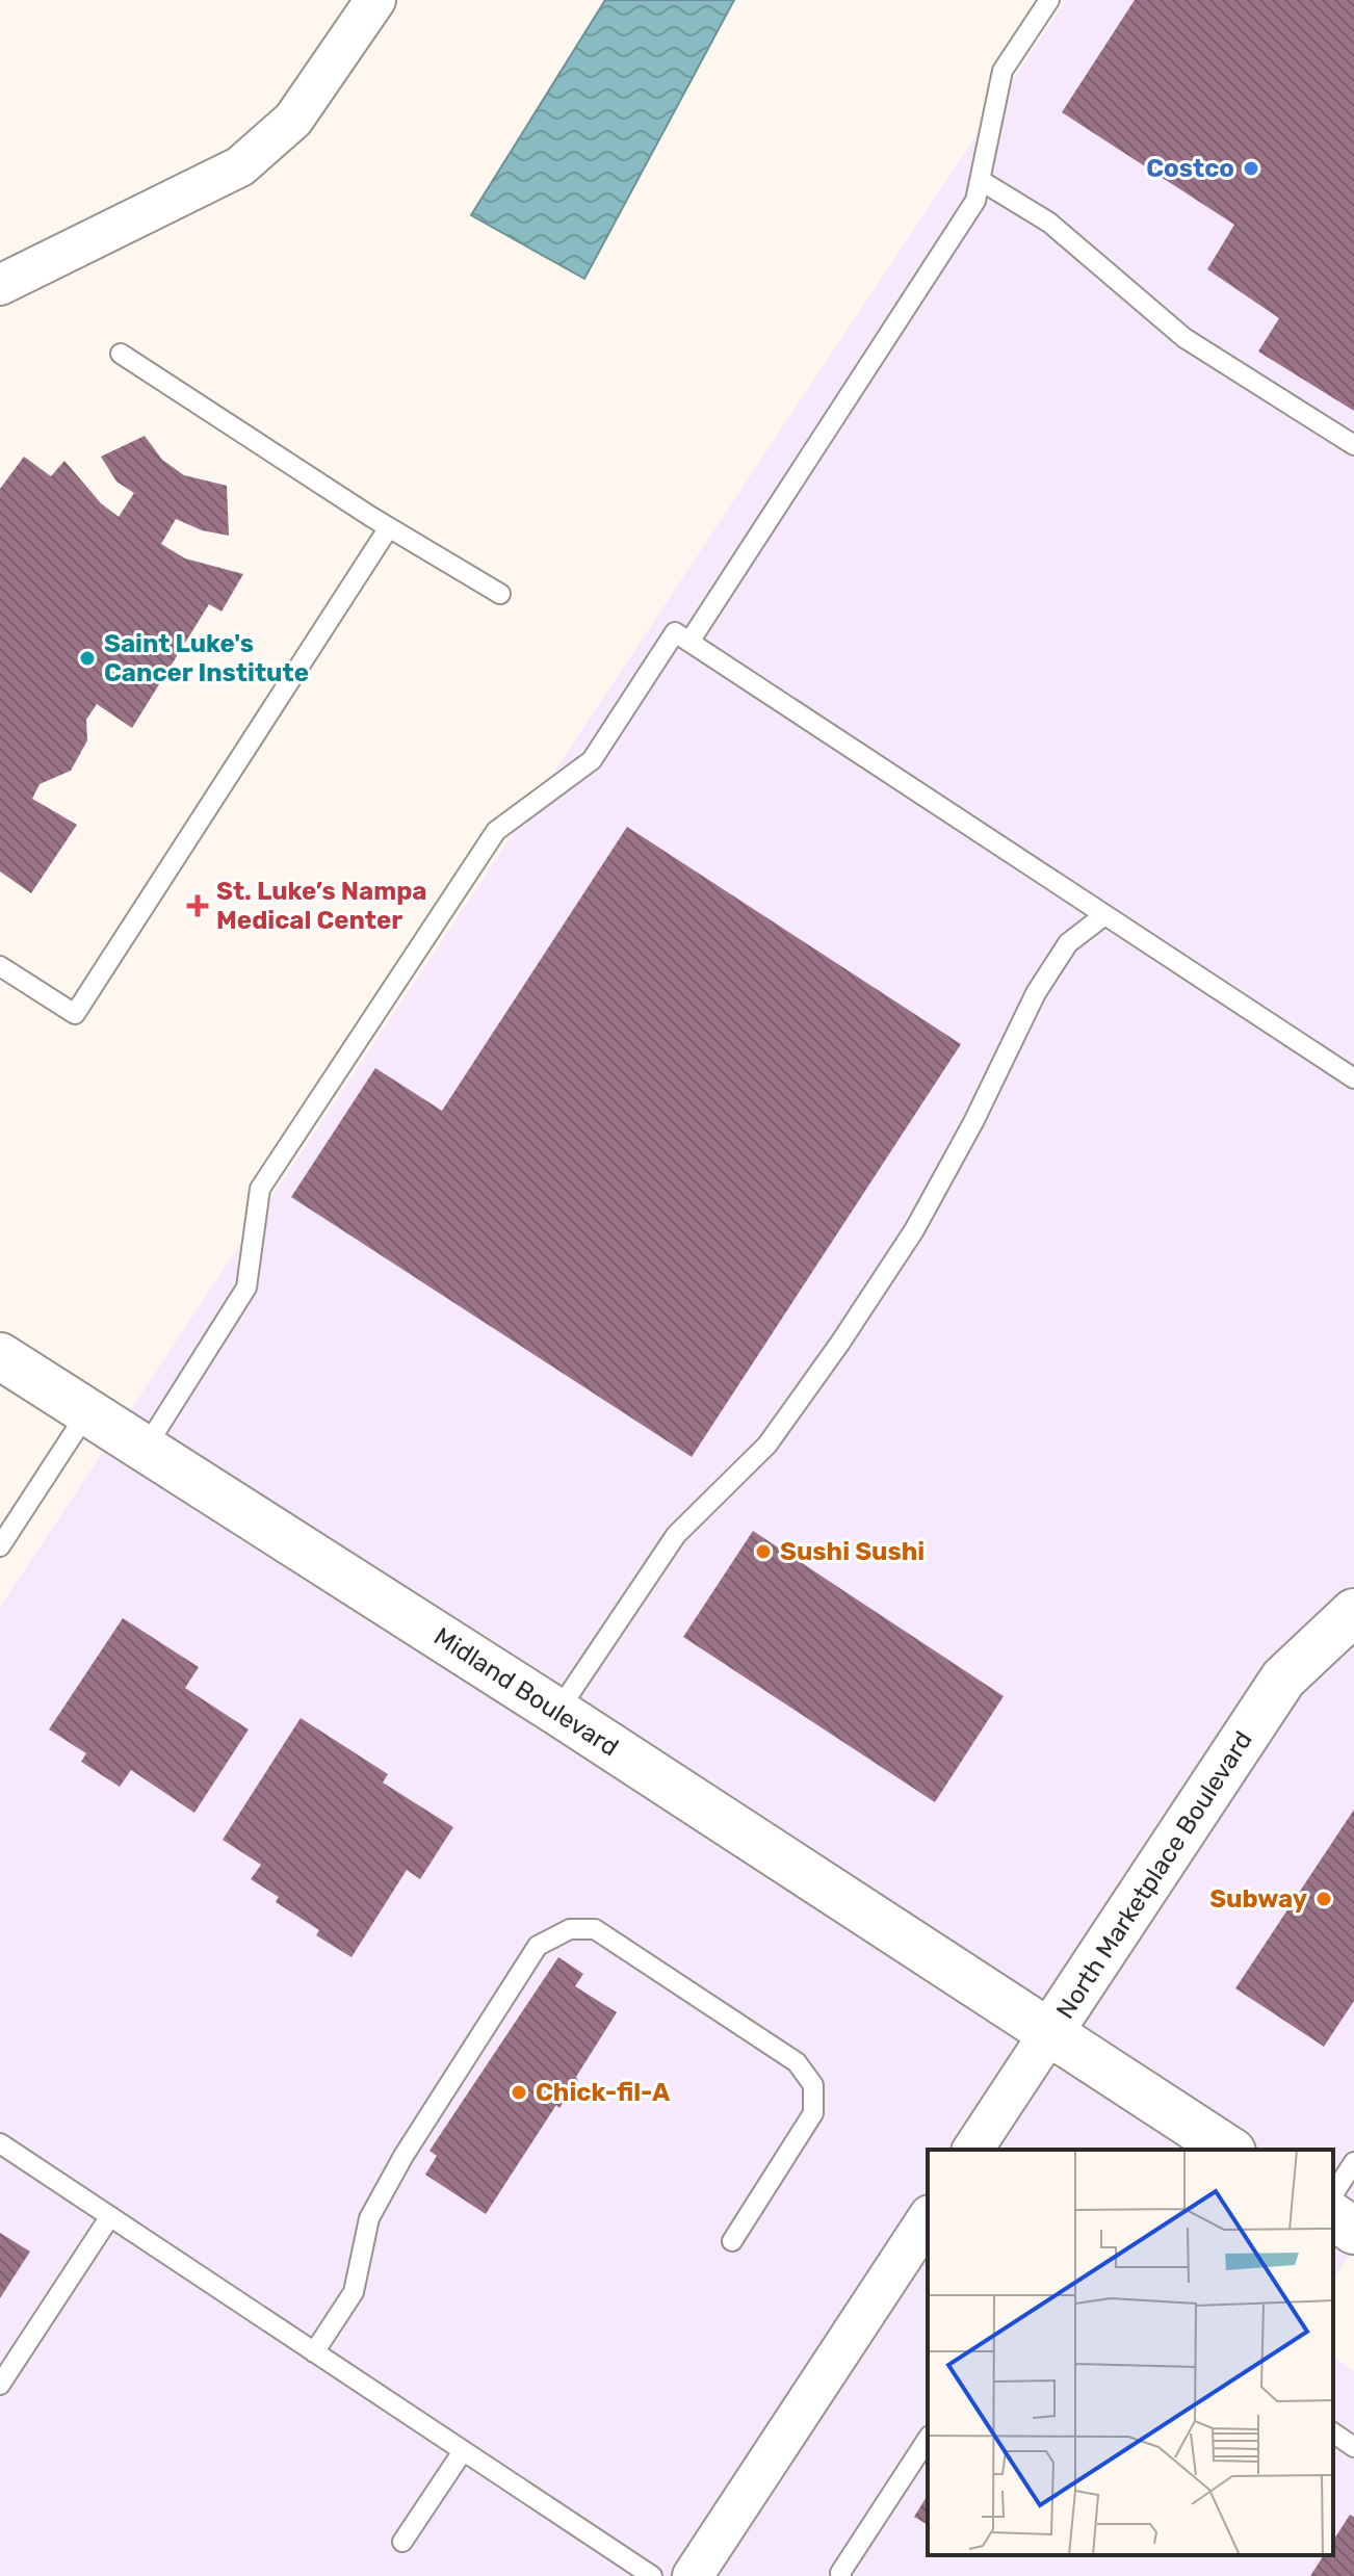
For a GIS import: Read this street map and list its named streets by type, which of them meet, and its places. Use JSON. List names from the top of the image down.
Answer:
{
  "streets": {
    "main road": ["Midland Boulevard", "North Marketplace Boulevard"]
  },
  "crossings": [
    ["Midland Boulevard", "North Marketplace Boulevard"]
  ],
  "places": {
    "other": [
      "Costco",
      "Saint Luke's Cancer Institute",
      "Sushi Sushi",
      "Subway",
      "Chick-fil-A"
    ],
    "health": ["St. Luke’s Nampa Medical Center"]
  }
}
